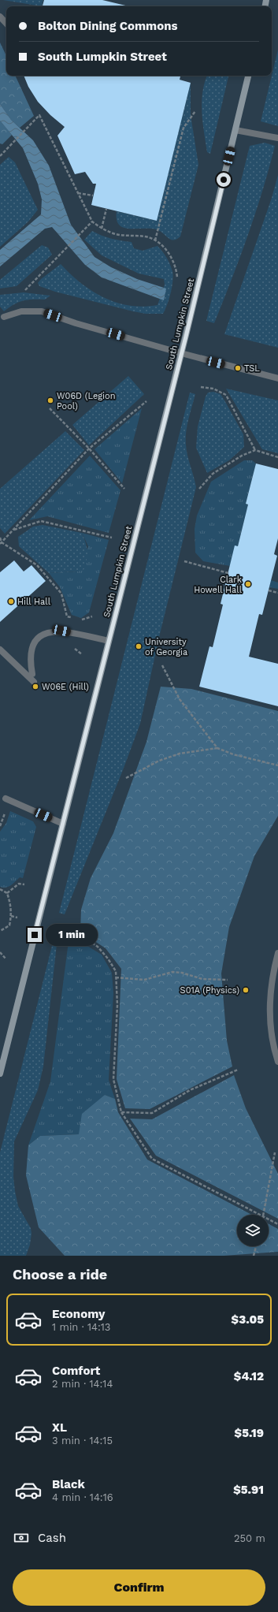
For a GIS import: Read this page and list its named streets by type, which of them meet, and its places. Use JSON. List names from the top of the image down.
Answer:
{
  "streets": {
    "main road": ["South Lumpkin Street"]
  },
  "places": [
    "TSL",
    "W06D (Legion Pool)",
    "Clark Howell Hall",
    "Hill Hall",
    "University of Georgia",
    "W06E (Hill)",
    "S01A (Physics)"
  ],
  "page": {
    "banner": ["Bolton Dining Commons", "South Lumpkin Street"],
    "bubble": "1 min",
    "heading": "Choose a ride",
    "list": [
      {
        "name": "Economy",
        "note": "1 min · 14:13",
        "value": "$3.05"
      },
      {
        "name": "Comfort",
        "note": "2 min · 14:14",
        "value": "$4.12"
      },
      {
        "name": "XL",
        "note": "3 min · 14:15",
        "value": "$5.19"
      },
      {
        "name": "Black",
        "note": "4 min · 14:16",
        "value": "$5.91"
      }
    ],
    "pay": ["Cash", "250 m"],
    "buttons": "Confirm"
  }
}
